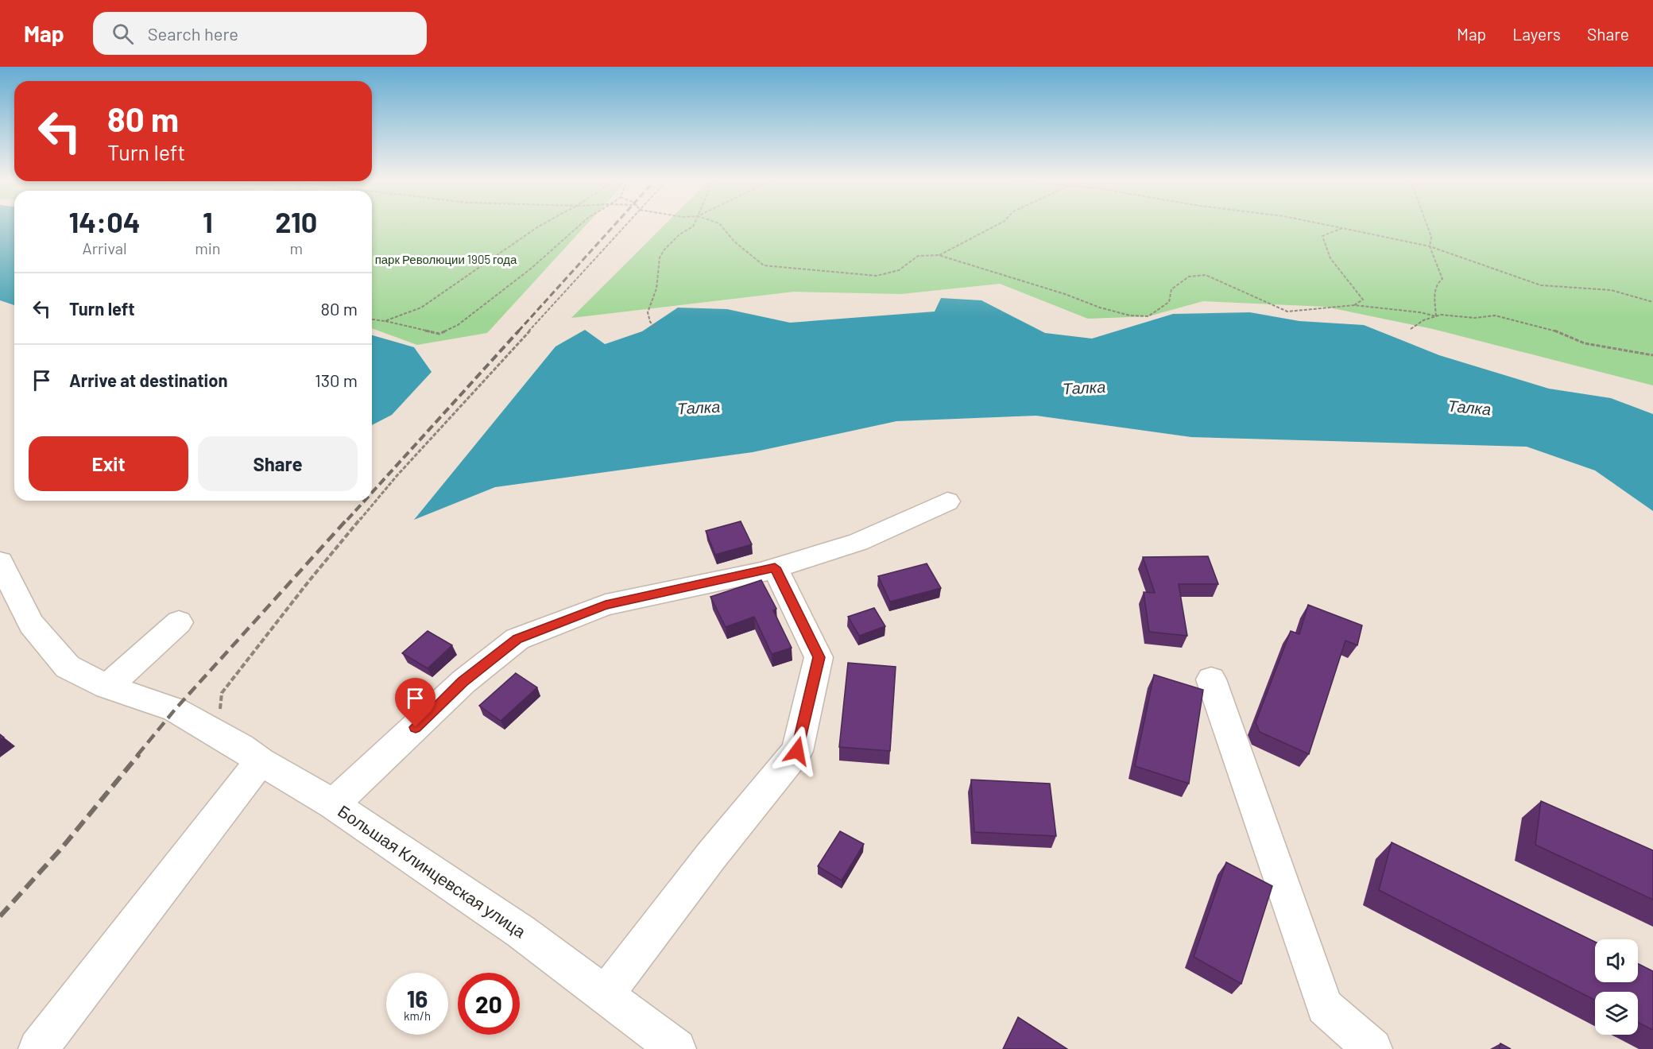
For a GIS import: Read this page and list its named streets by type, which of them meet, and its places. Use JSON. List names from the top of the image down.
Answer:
{
  "streets": {
    "street": ["Большая Клинцевская улица"]
  },
  "water": ["Талка"],
  "parks": ["парк Революции 1905 года"],
  "page": {
    "header": "Map",
    "search": "Search here",
    "nav": ["Map", "Layers", "Share"],
    "turn": ["80 m", "Turn left"],
    "eta": [
      "14:04",
      "Arrival",
      "1",
      "min",
      "210",
      "m"
    ],
    "list": [
      {
        "name": "Turn left",
        "value": "80 m"
      },
      {
        "name": "Arrive at destination",
        "value": "130 m"
      }
    ],
    "buttons": ["Exit", "Share"],
    "speed": "16 km/h",
    "limit": "20"
  }
}
